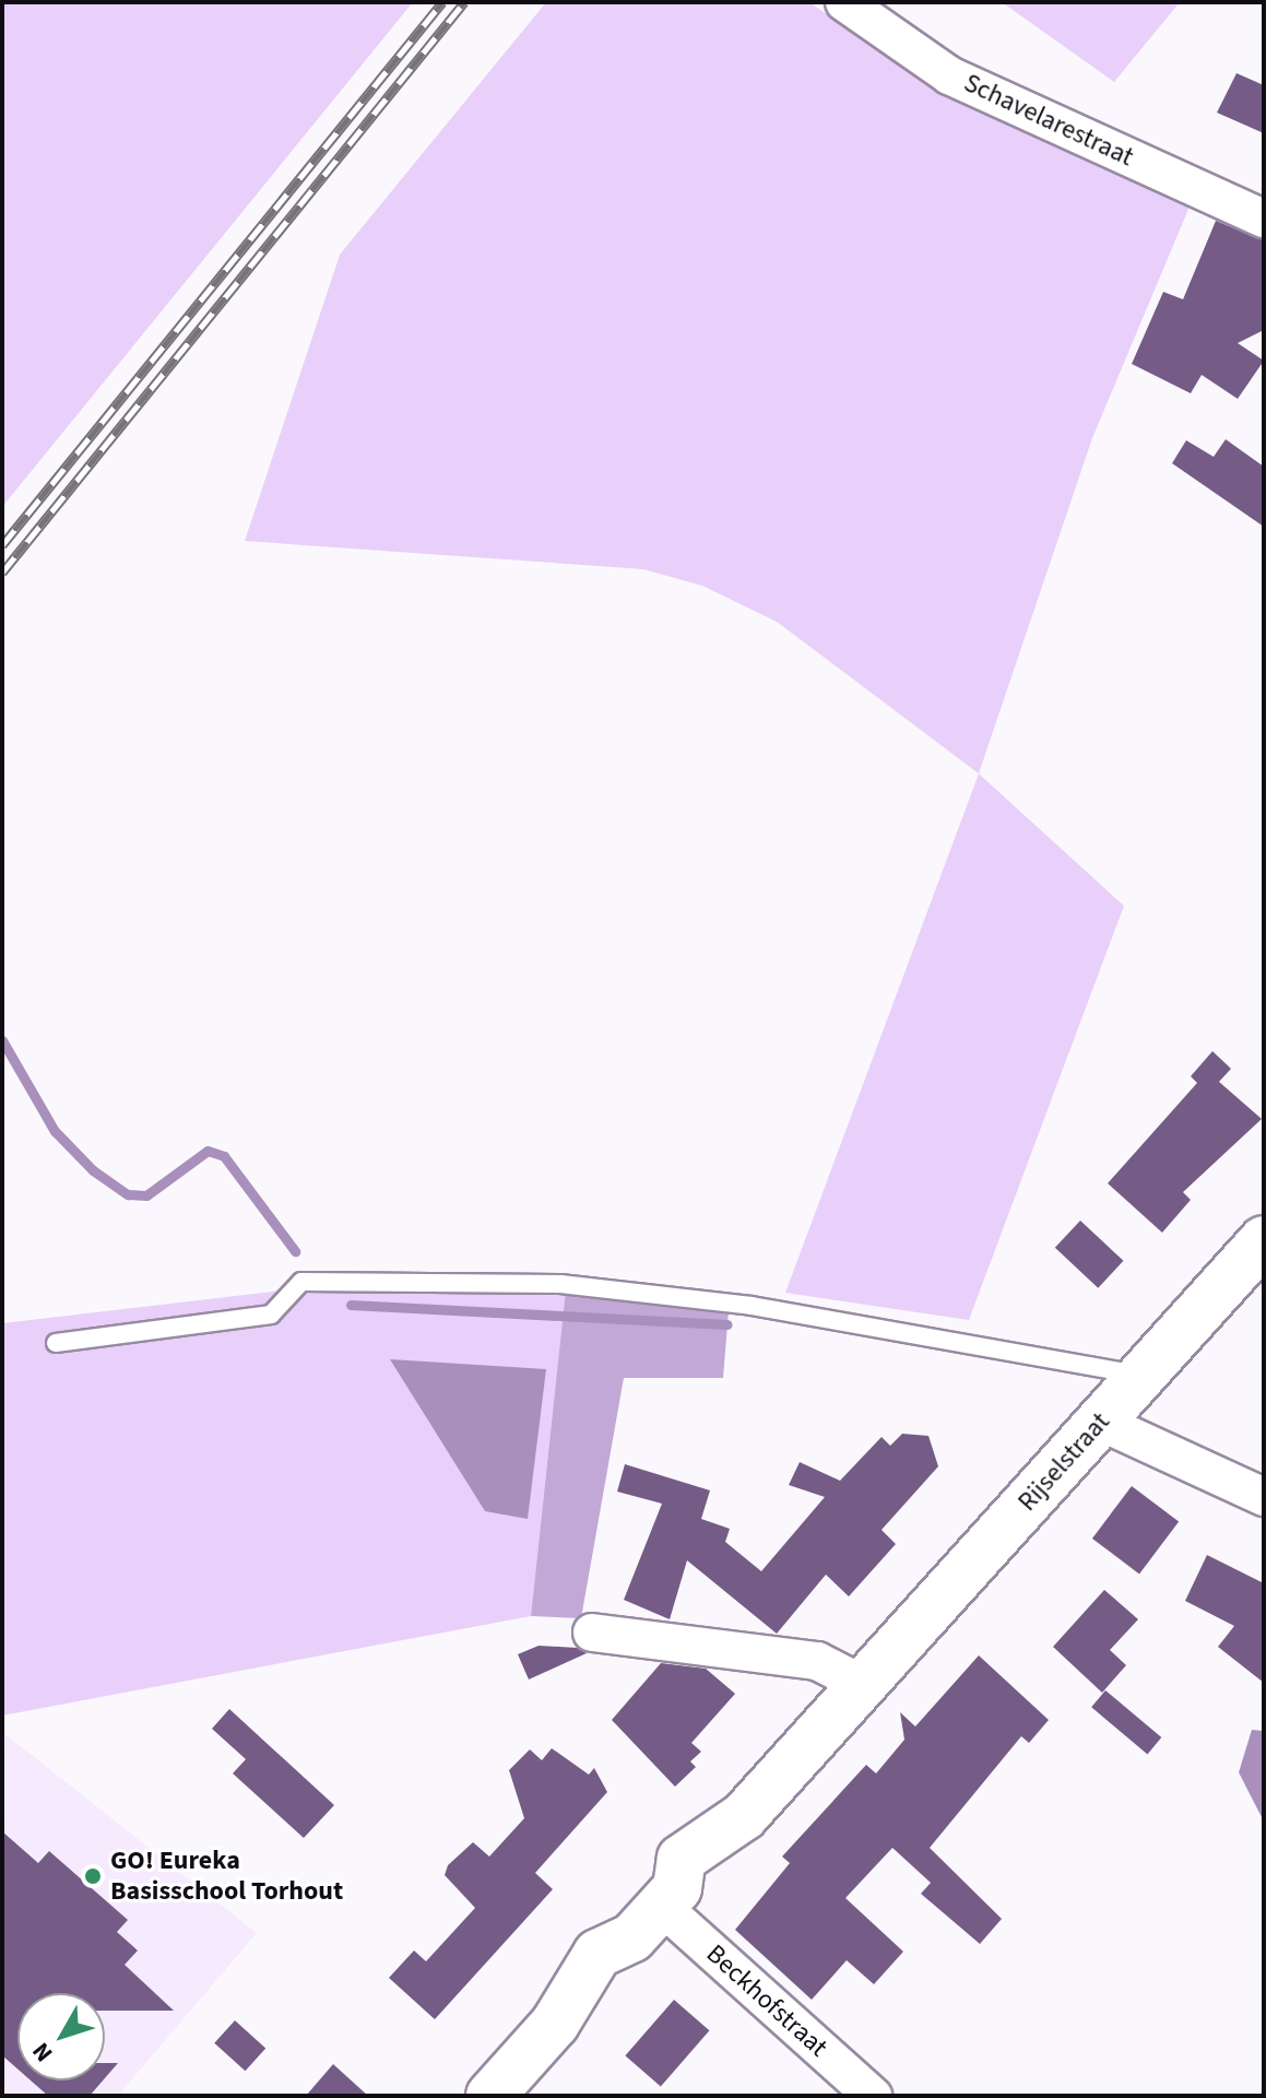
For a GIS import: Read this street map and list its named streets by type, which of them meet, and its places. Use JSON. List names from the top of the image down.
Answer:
{
  "streets": {
    "street": ["Schavelarestraat", "Rijselstraat", "Beckhofstraat"]
  },
  "crossings": [
    ["Rijselstraat", "Beckhofstraat"]
  ],
  "places": ["GO! Eureka Basisschool Torhout"],
  "north": "bottom left"
}
